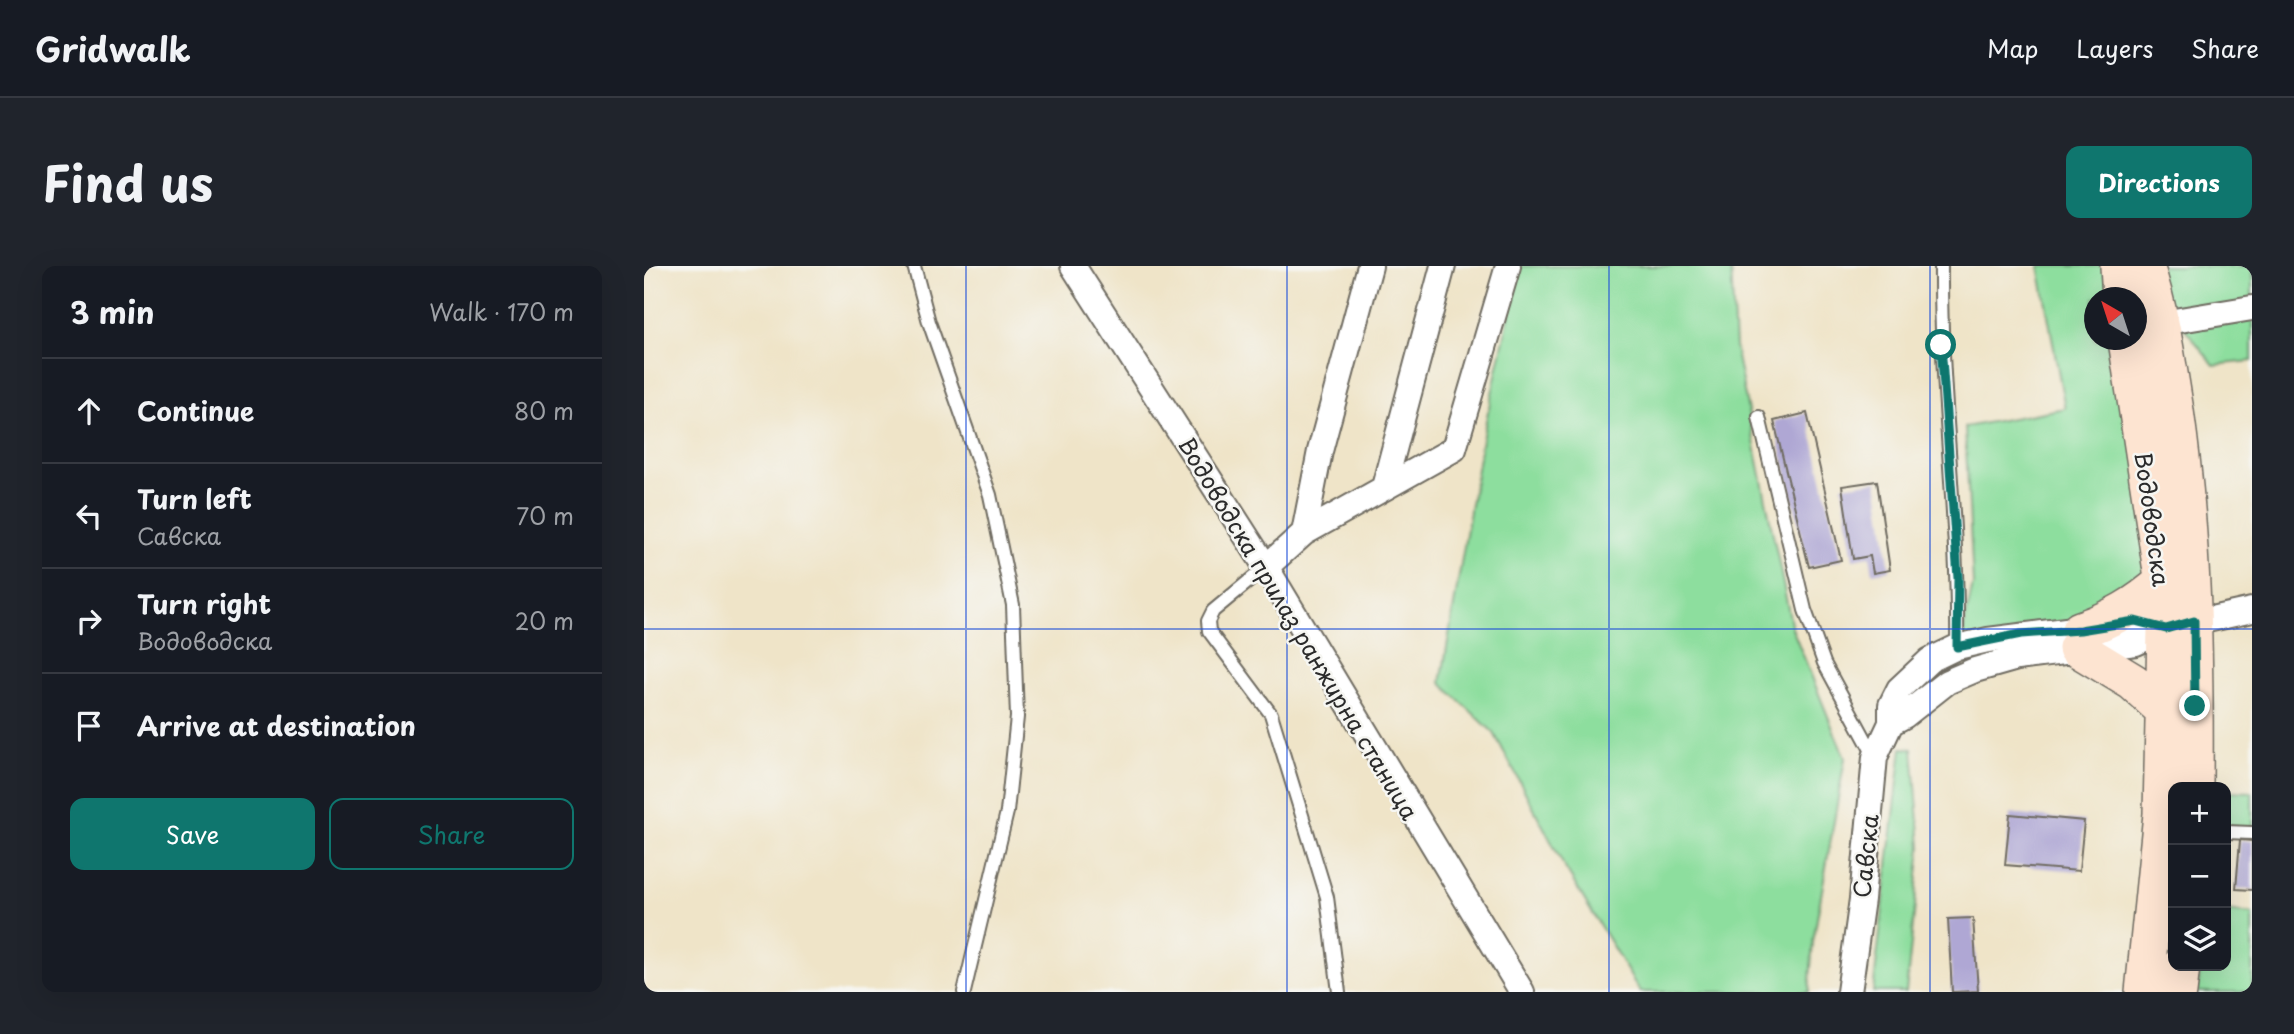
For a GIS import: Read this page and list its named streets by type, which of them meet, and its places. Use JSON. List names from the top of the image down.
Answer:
{
  "streets": {
    "main road": ["Водоводска"],
    "street": ["Водоводска прилаз ранжирна станица", "Савска"]
  },
  "crossings": [
    ["Водоводска", "Савска"]
  ],
  "north": "top left",
  "page": {
    "header": "Gridwalk",
    "nav": ["Map", "Layers", "Share"],
    "title": "Find us",
    "buttons": [
      "Directions",
      ["Save", "Share"]
    ],
    "heading": ["3 min", "Walk · 170 m"],
    "list": [
      ["Continue", "80 m"],
      ["Turn left", "Савска", "70 m"],
      ["Turn right", "Водоводска", "20 m"],
      "Arrive at destination"
    ],
    "map_buttons": ["+", "−"]
  }
}
